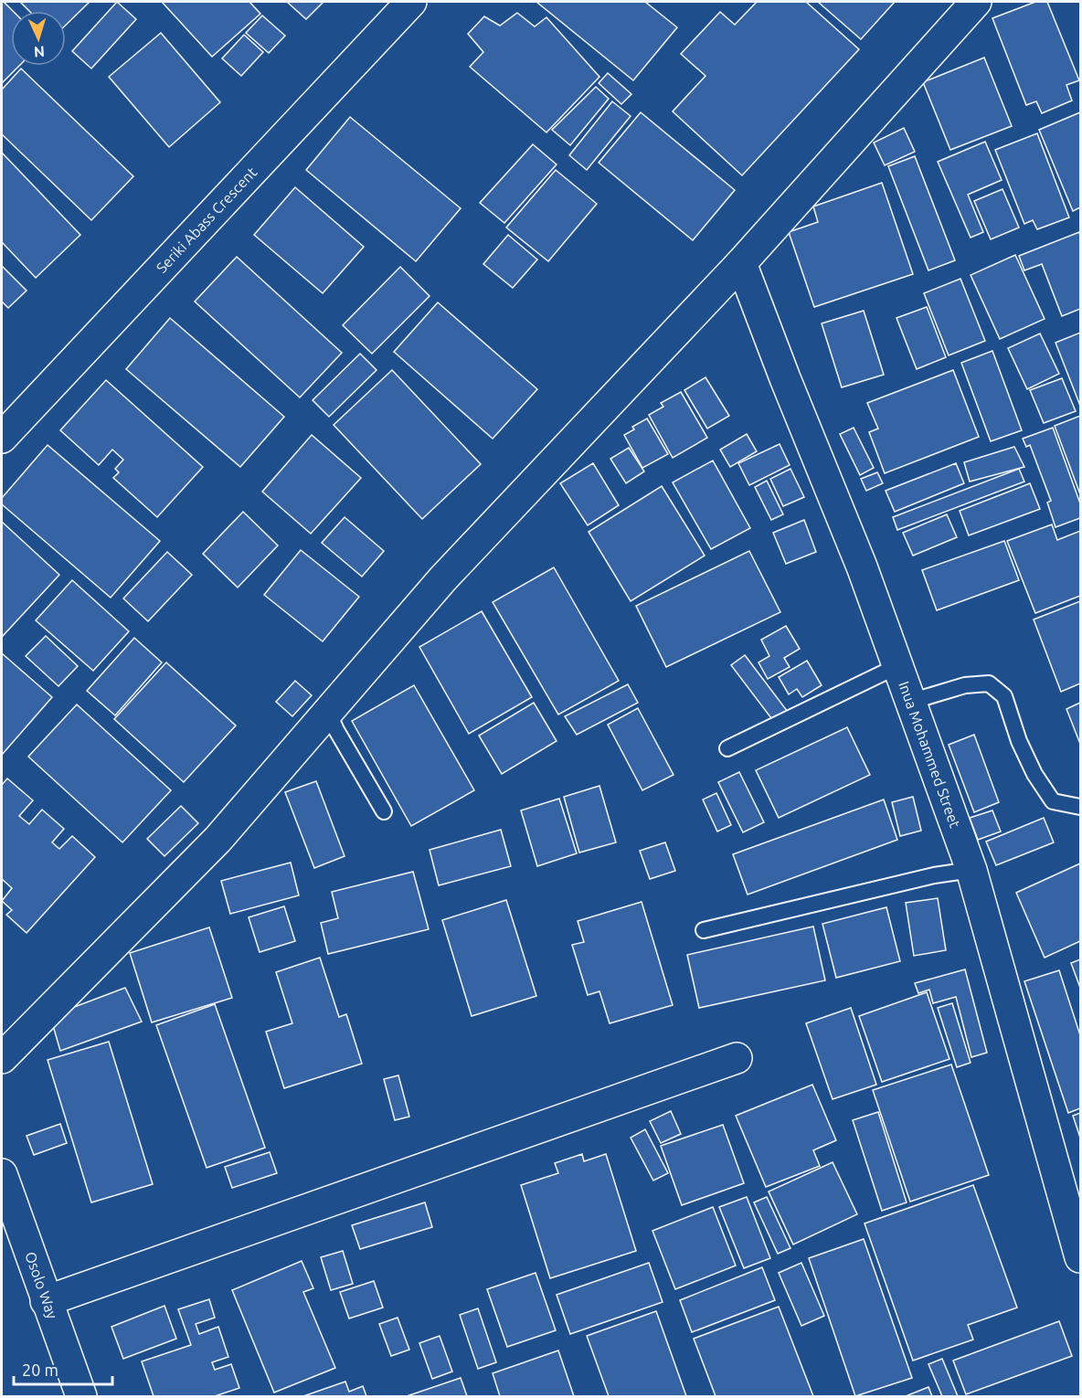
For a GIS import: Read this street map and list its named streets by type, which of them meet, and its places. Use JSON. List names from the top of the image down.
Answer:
{
  "streets": {
    "street": ["Seriki Abass Crescent", "Inua Mohammed Street", "Osolo Way"]
  },
  "scale_bar": "20 m",
  "north": "bottom"
}
